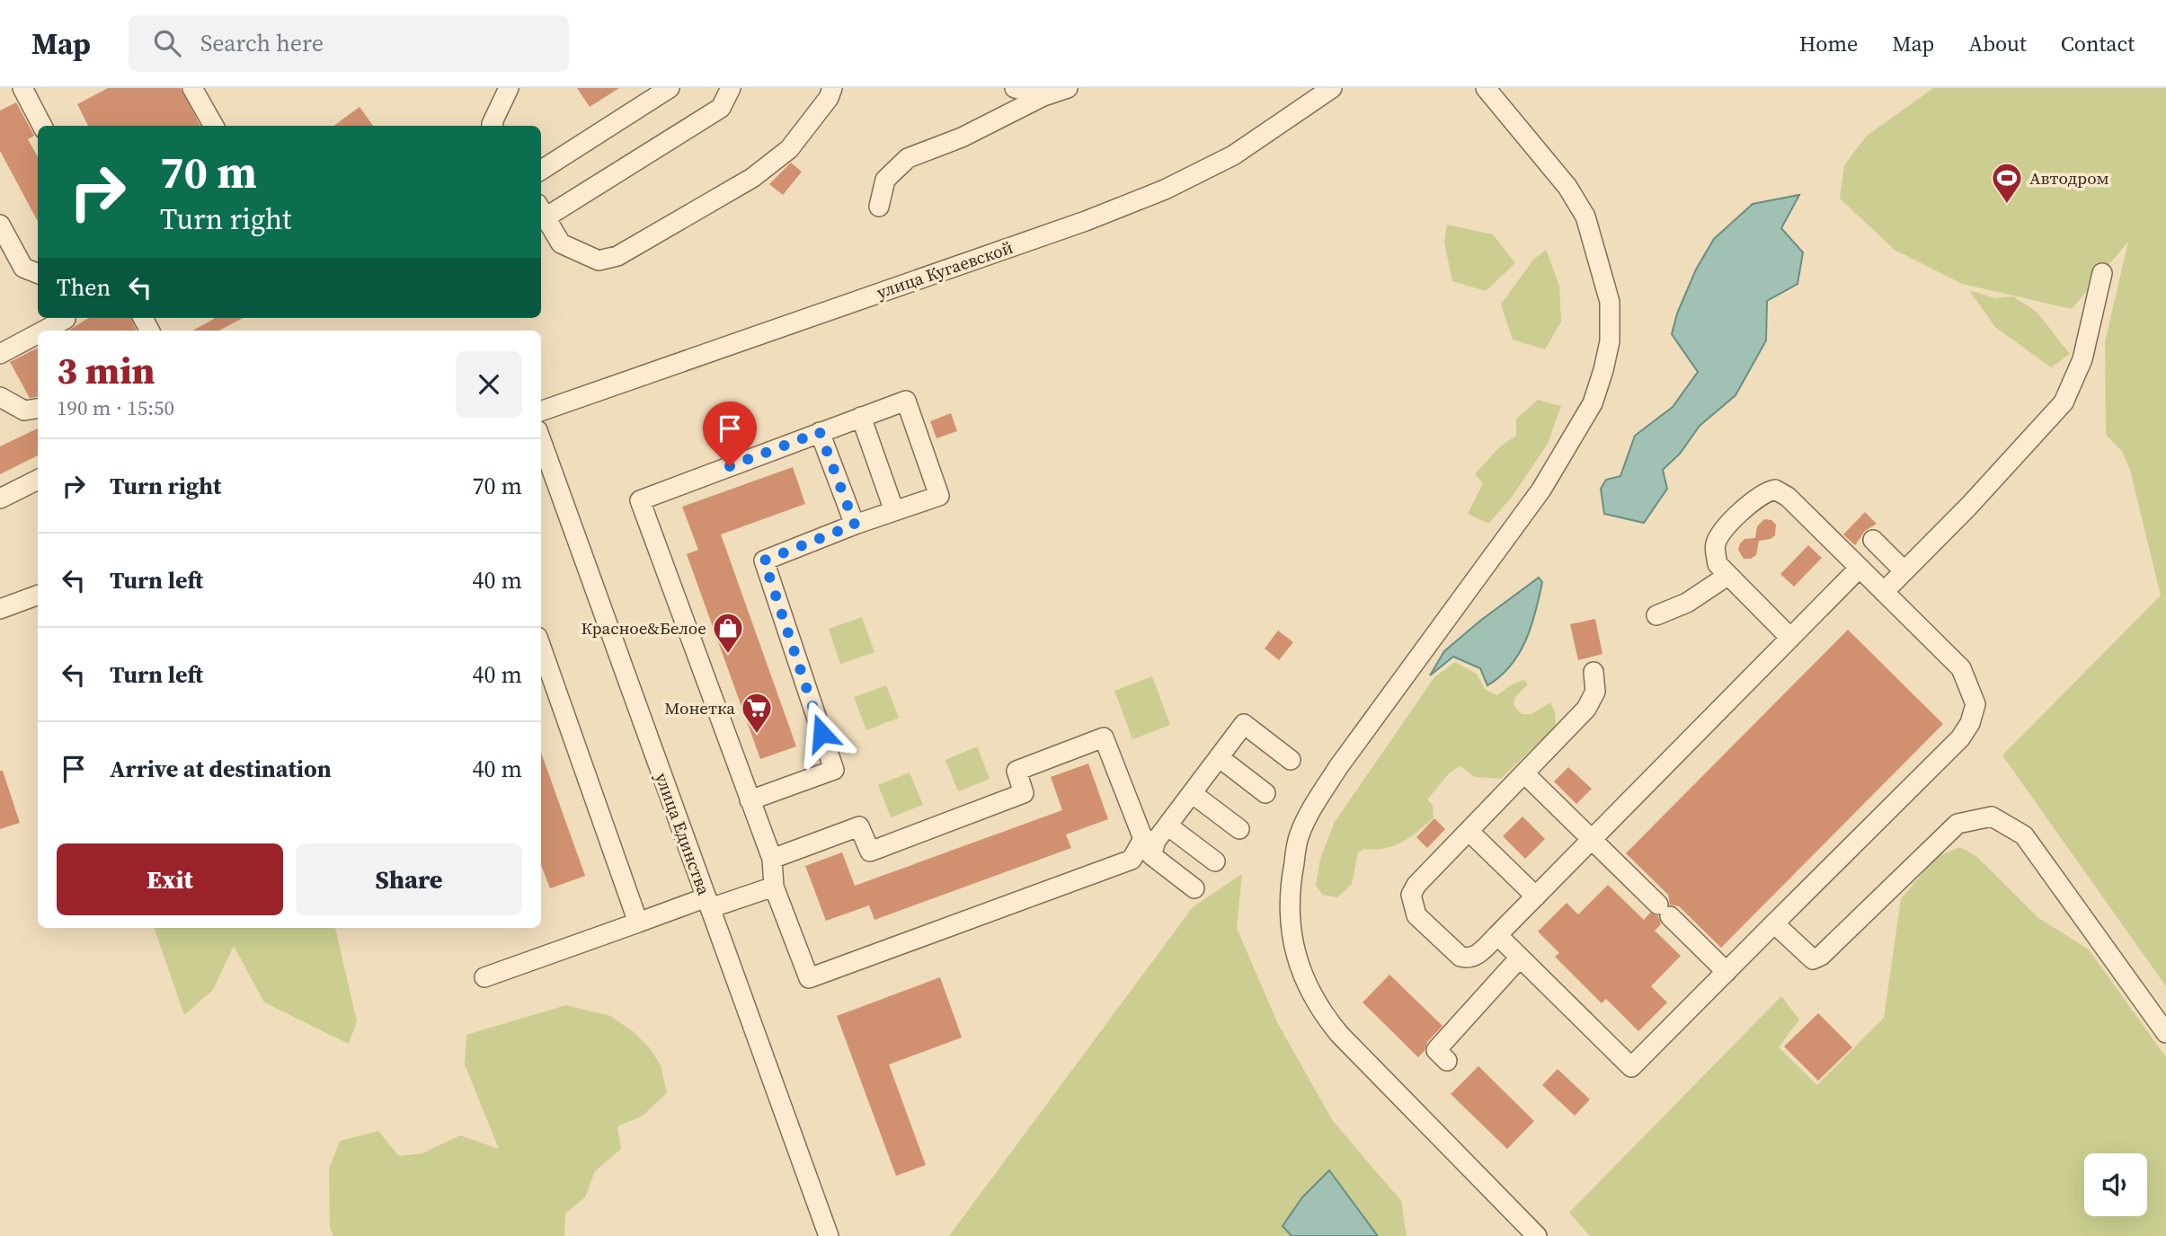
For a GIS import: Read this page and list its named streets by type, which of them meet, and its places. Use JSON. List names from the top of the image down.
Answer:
{
  "streets": {
    "street": ["улица Кугаевской", "улица Единства"]
  },
  "places": {
    "sports": ["Автодром"],
    "shop": ["Красное&Белое"],
    "supermarket": ["Монетка"]
  },
  "page": {
    "header": "Map",
    "search": "Search here",
    "nav": [
      "Home",
      "Map",
      "About",
      "Contact"
    ],
    "turn": ["70 m", "Turn right"],
    "then": "Then",
    "heading": ["3 min", "190 m · 15:50"],
    "list": [
      {
        "name": "Turn right",
        "value": "70 m"
      },
      {
        "name": "Turn left",
        "value": "40 m"
      },
      {
        "name": "Turn left",
        "value": "40 m"
      },
      {
        "name": "Arrive at destination",
        "value": "40 m"
      }
    ],
    "buttons": ["Exit", "Share"]
  }
}
